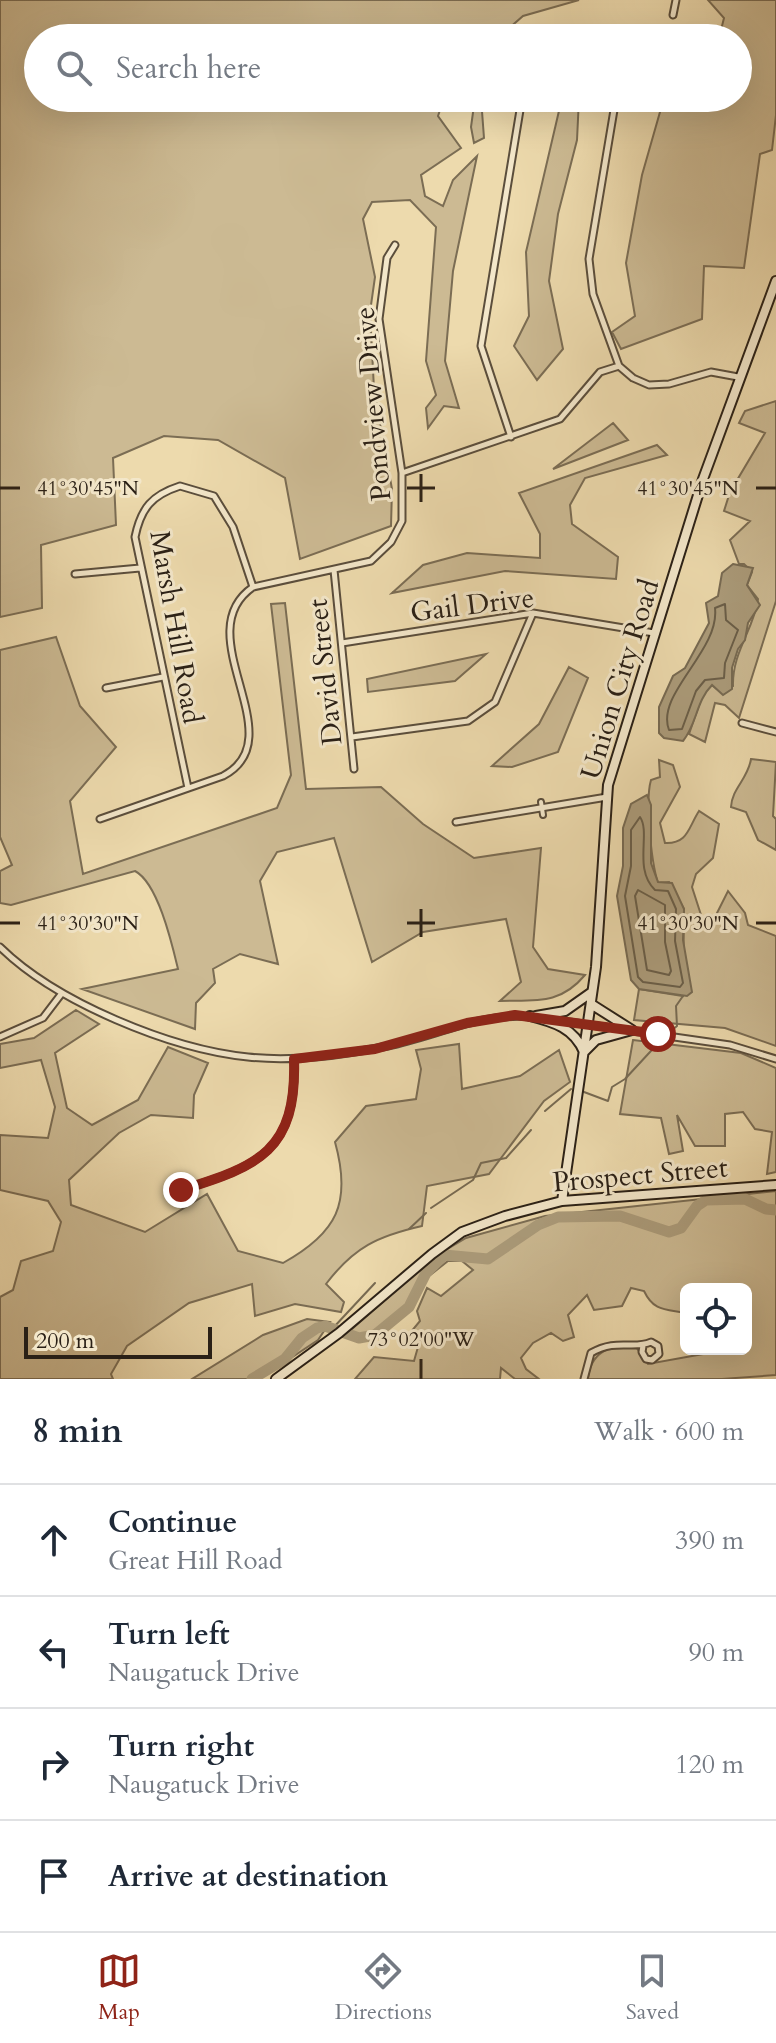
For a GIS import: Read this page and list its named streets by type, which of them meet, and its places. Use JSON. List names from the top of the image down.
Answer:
{
  "streets": {
    "main road": ["Union City Road", "Prospect Street"],
    "street": [
      "Pondview Drive",
      "Gail Drive",
      "Marsh Hill Road",
      "David Street"
    ]
  },
  "crossings": [
    ["Pondview Drive", "Marsh Hill Road"],
    ["Pondview Drive", "David Street"],
    ["Gail Drive", "David Street"],
    ["Gail Drive", "Union City Road"],
    ["Union City Road", "Prospect Street"]
  ],
  "scale_bar": "200 m",
  "page": {
    "search": "Search here",
    "scale": "200 m",
    "heading": ["8 min", "Walk · 600 m"],
    "list": [
      ["Continue", "Great Hill Road", "390 m"],
      ["Turn left", "Naugatuck Drive", "90 m"],
      ["Turn right", "Naugatuck Drive", "120 m"],
      "Arrive at destination"
    ],
    "nav": ["Map", "Directions", "Saved"]
  },
  "coordinates": ["41°30'45\"N", "41°30'30\"N", "73°02'00\"W"]
}
